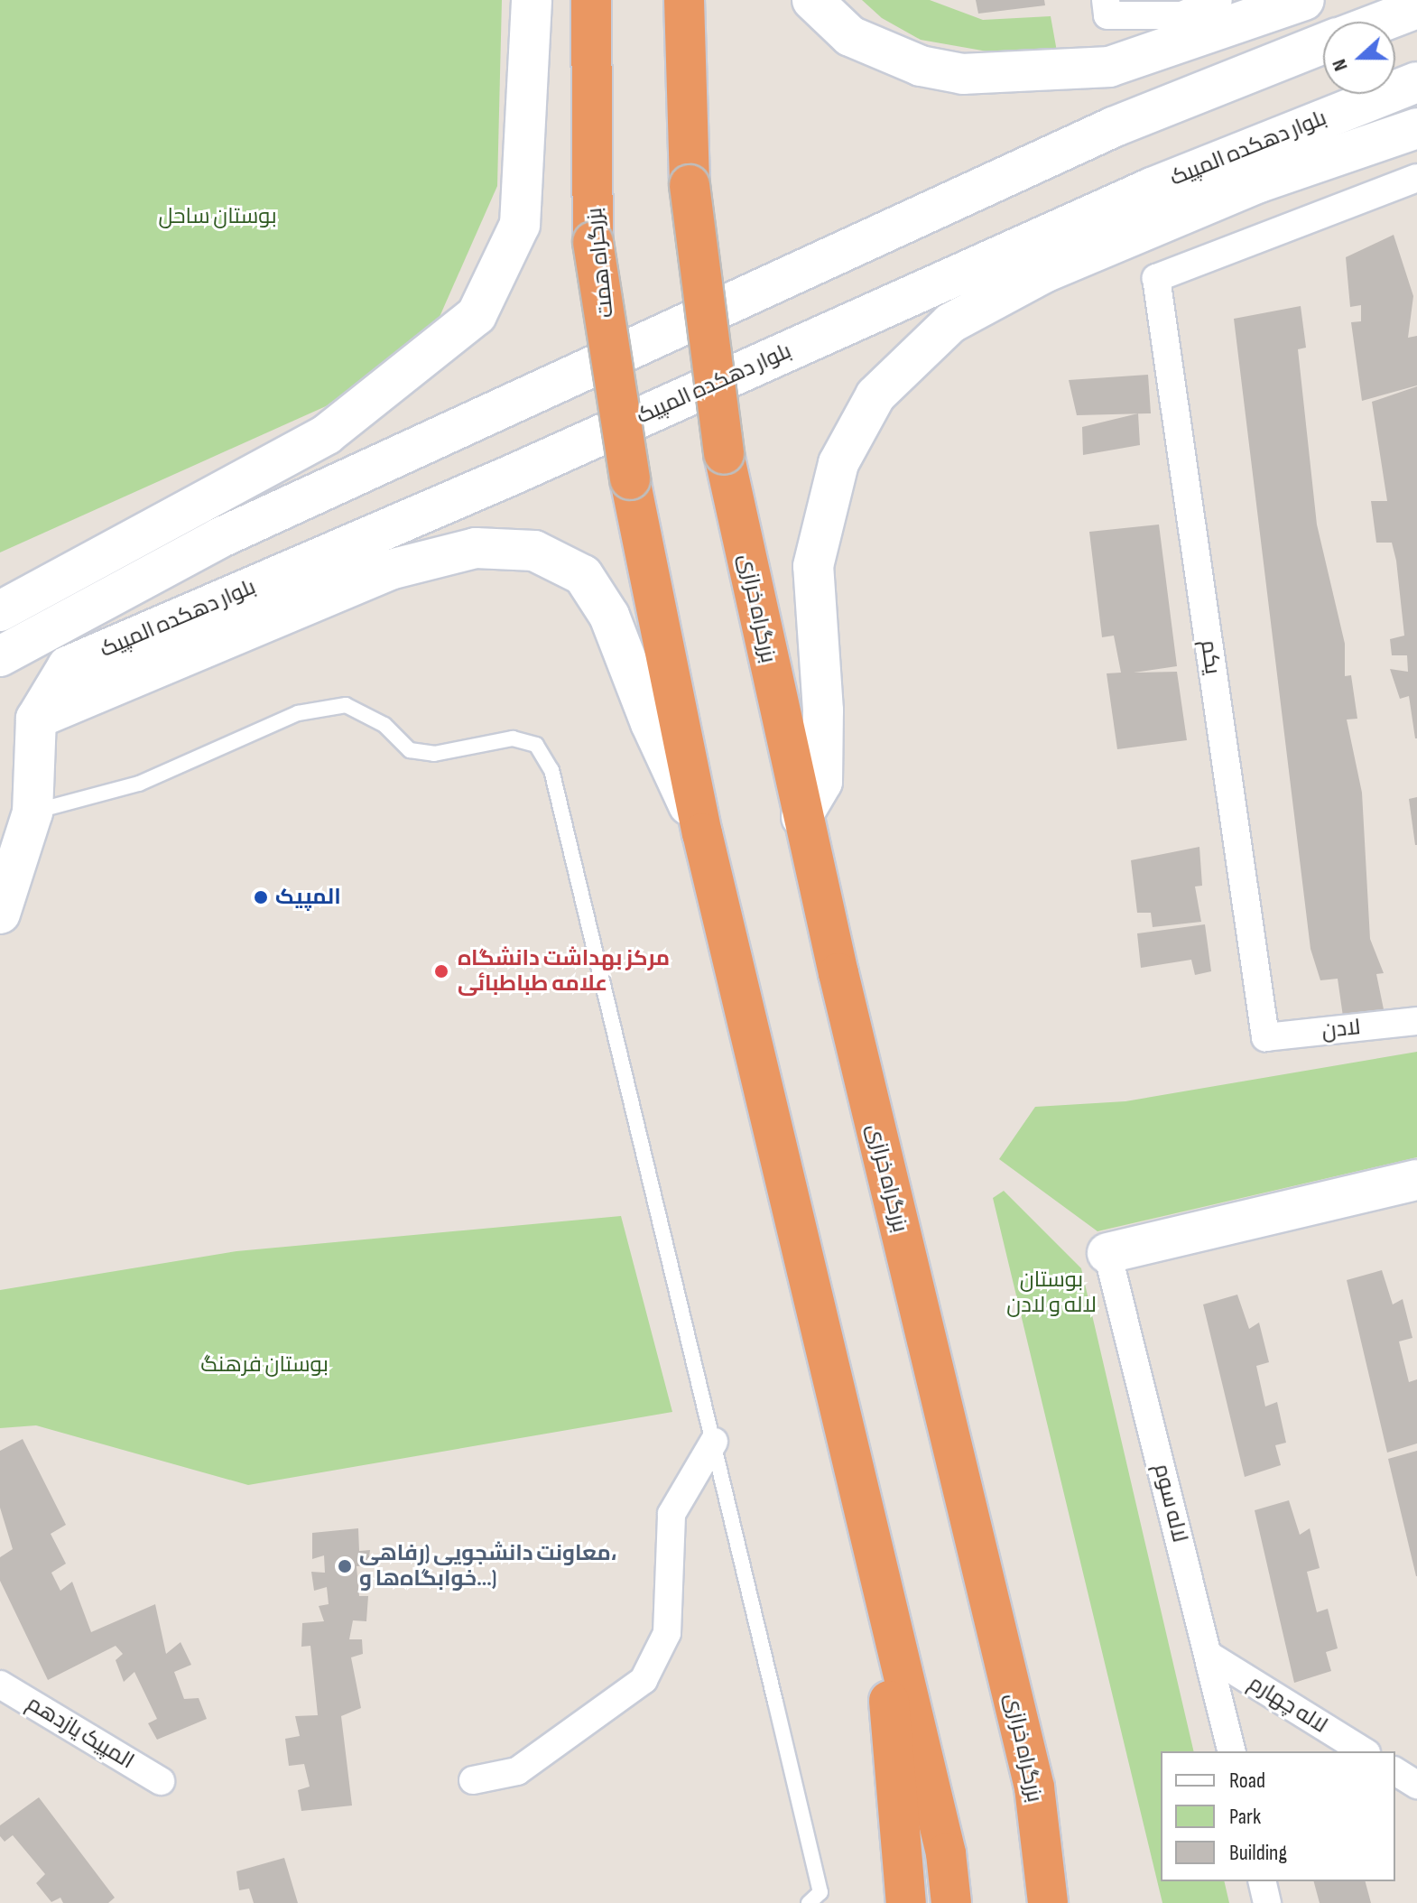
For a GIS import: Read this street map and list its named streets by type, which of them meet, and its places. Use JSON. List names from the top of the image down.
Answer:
{
  "streets": {
    "highway": ["بزرگراه همت", "بزرگراه خرازی"],
    "main road": ["بلوار دهکده المپیک"],
    "street": [
      "یکم",
      "لادن",
      "لاله سوم",
      "لاله چهارم",
      "المپیک یازدهم"
    ]
  },
  "crossings": [
    ["یکم", "لادن"],
    ["لاله سوم", "لاله چهارم"]
  ],
  "parks": ["بوستان ساحل", "بوستان لاله و لادن", "بوستان فرهنگ"],
  "places": ["المپیک", "مرکز بهداشت دانشگاه علامه طباطبائی", "معاونت دانشجویی (رفاهی، خوابگاه‌ها و...)"],
  "legend": ["Road", "Park", "Building"],
  "north": "left"
}
